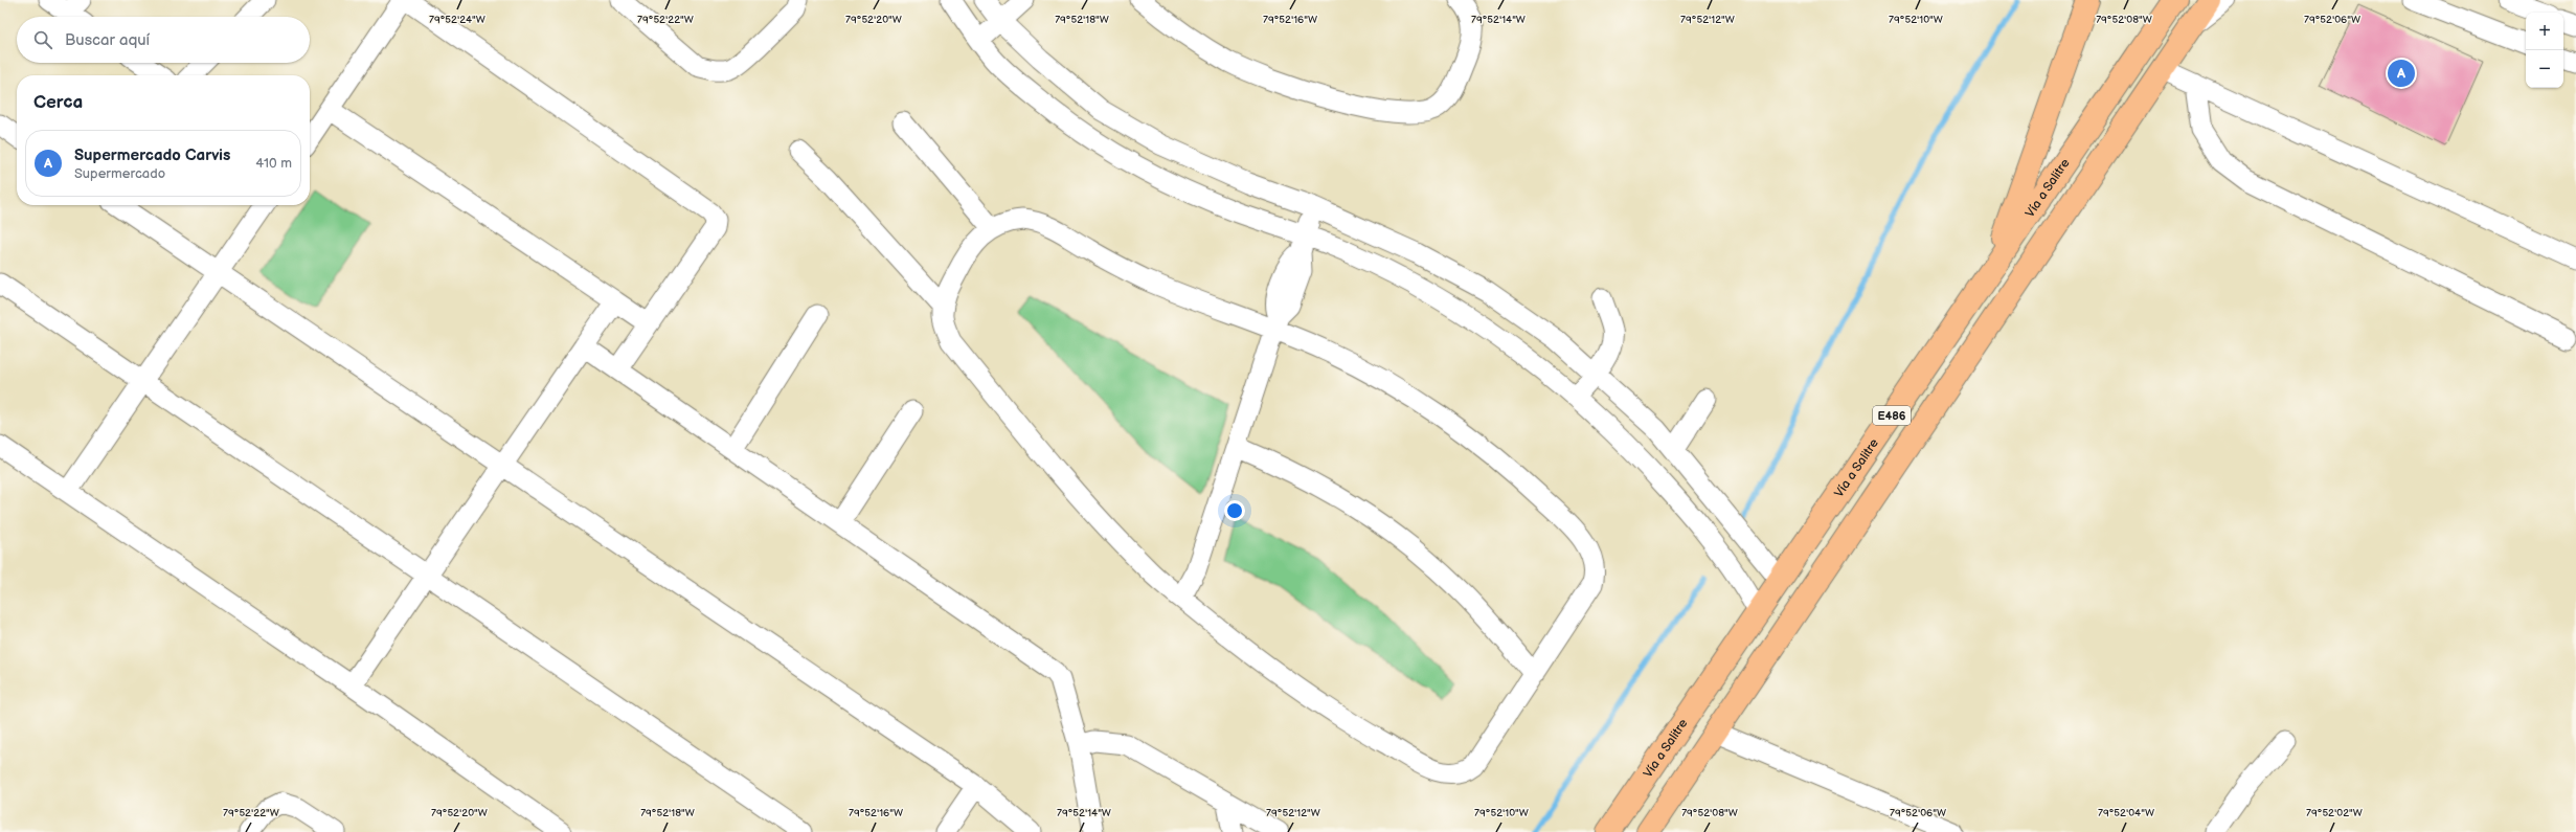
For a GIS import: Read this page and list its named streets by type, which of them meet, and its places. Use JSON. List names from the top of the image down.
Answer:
{
  "streets": {
    "main road": ["Vía a Salitre", "E486"]
  },
  "page": {
    "map_buttons": ["+", "−"],
    "search": "Buscar aquí",
    "pins": "A",
    "heading": "Cerca",
    "list": [
      {
        "mark": "A",
        "name": "Supermercado Carvis",
        "note": "Supermercado",
        "value": "410 m"
      }
    ]
  },
  "coordinates": [
    "79°52'24\"W",
    "79°52'22\"W",
    "79°52'20\"W",
    "79°52'18\"W",
    "79°52'16\"W",
    "79°52'14\"W",
    "79°52'12\"W",
    "79°52'10\"W",
    "79°52'08\"W",
    "79°52'06\"W",
    "79°52'04\"W",
    "79°52'02\"W"
  ]
}
